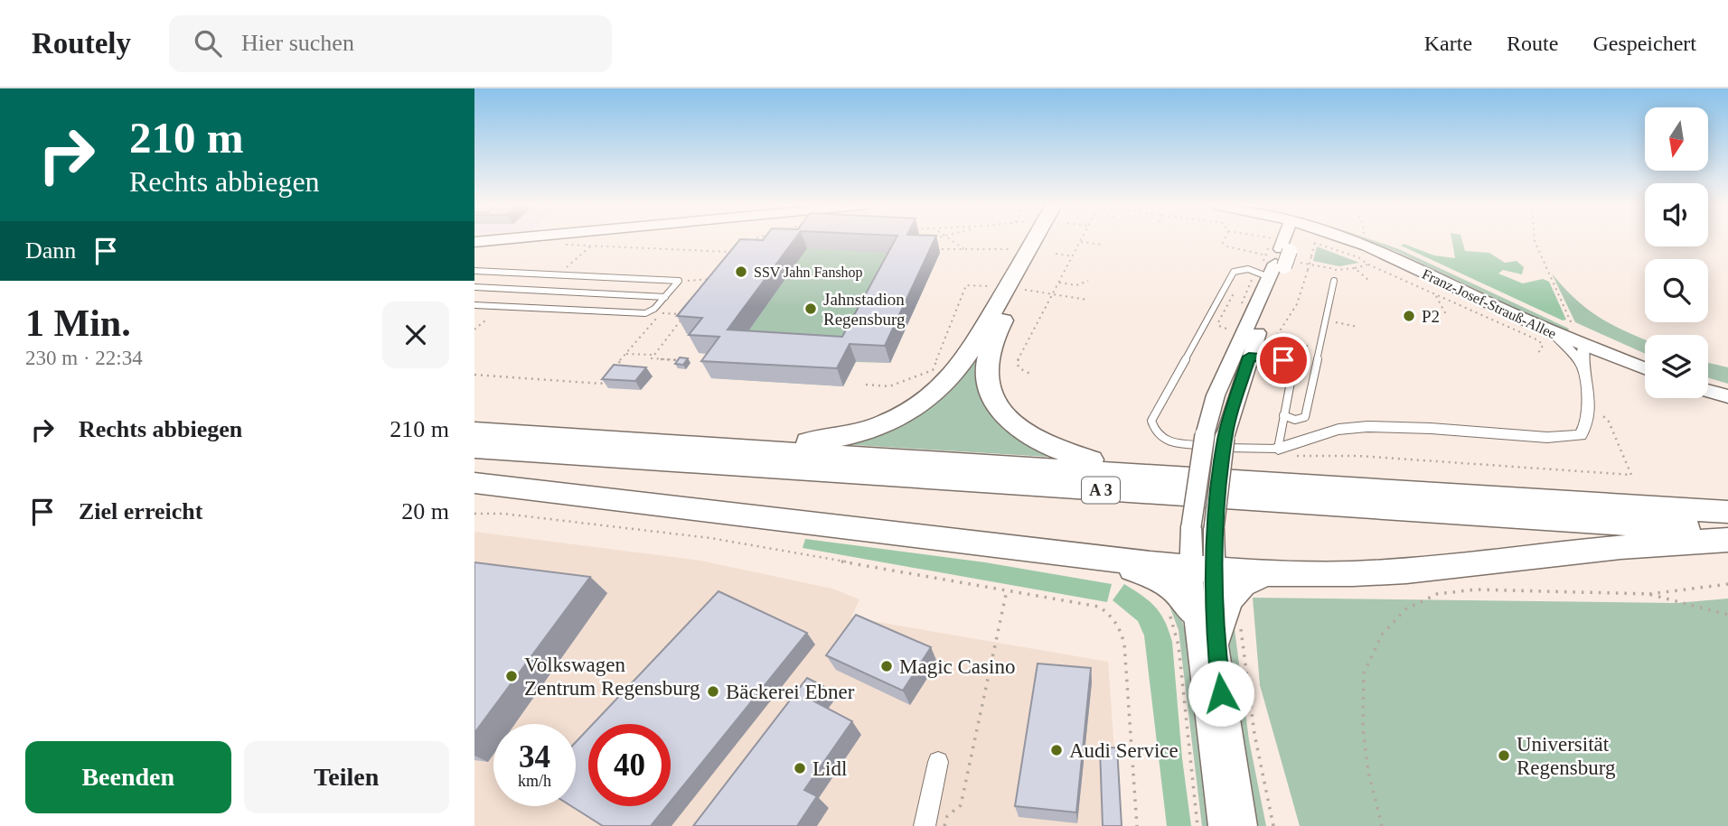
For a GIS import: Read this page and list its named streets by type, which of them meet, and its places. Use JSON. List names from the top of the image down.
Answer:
{
  "streets": {
    "highway": ["A 3"],
    "street": ["Franz-Josef-Strauß-Allee"]
  },
  "places": [
    "SSV Jahn Fanshop",
    "Jahnstadion Regensburg",
    "P2",
    "Magic Casino",
    "Volkswagen Zentrum Regensburg",
    "Bäckerei Ebner",
    "Audi Service",
    "Universität Regensburg",
    "Lidl"
  ],
  "north": "bottom",
  "page": {
    "header": "Routely",
    "search": "Hier suchen",
    "nav": ["Karte", "Route", "Gespeichert"],
    "turn": ["210 m", "Rechts abbiegen"],
    "then": "Dann",
    "heading": ["1 Min.", "230 m · 22:34"],
    "list": [
      {
        "name": "Rechts abbiegen",
        "value": "210 m"
      },
      {
        "name": "Ziel erreicht",
        "value": "20 m"
      }
    ],
    "speed": "34 km/h",
    "limit": "40",
    "buttons": ["Beenden", "Teilen"]
  }
}
